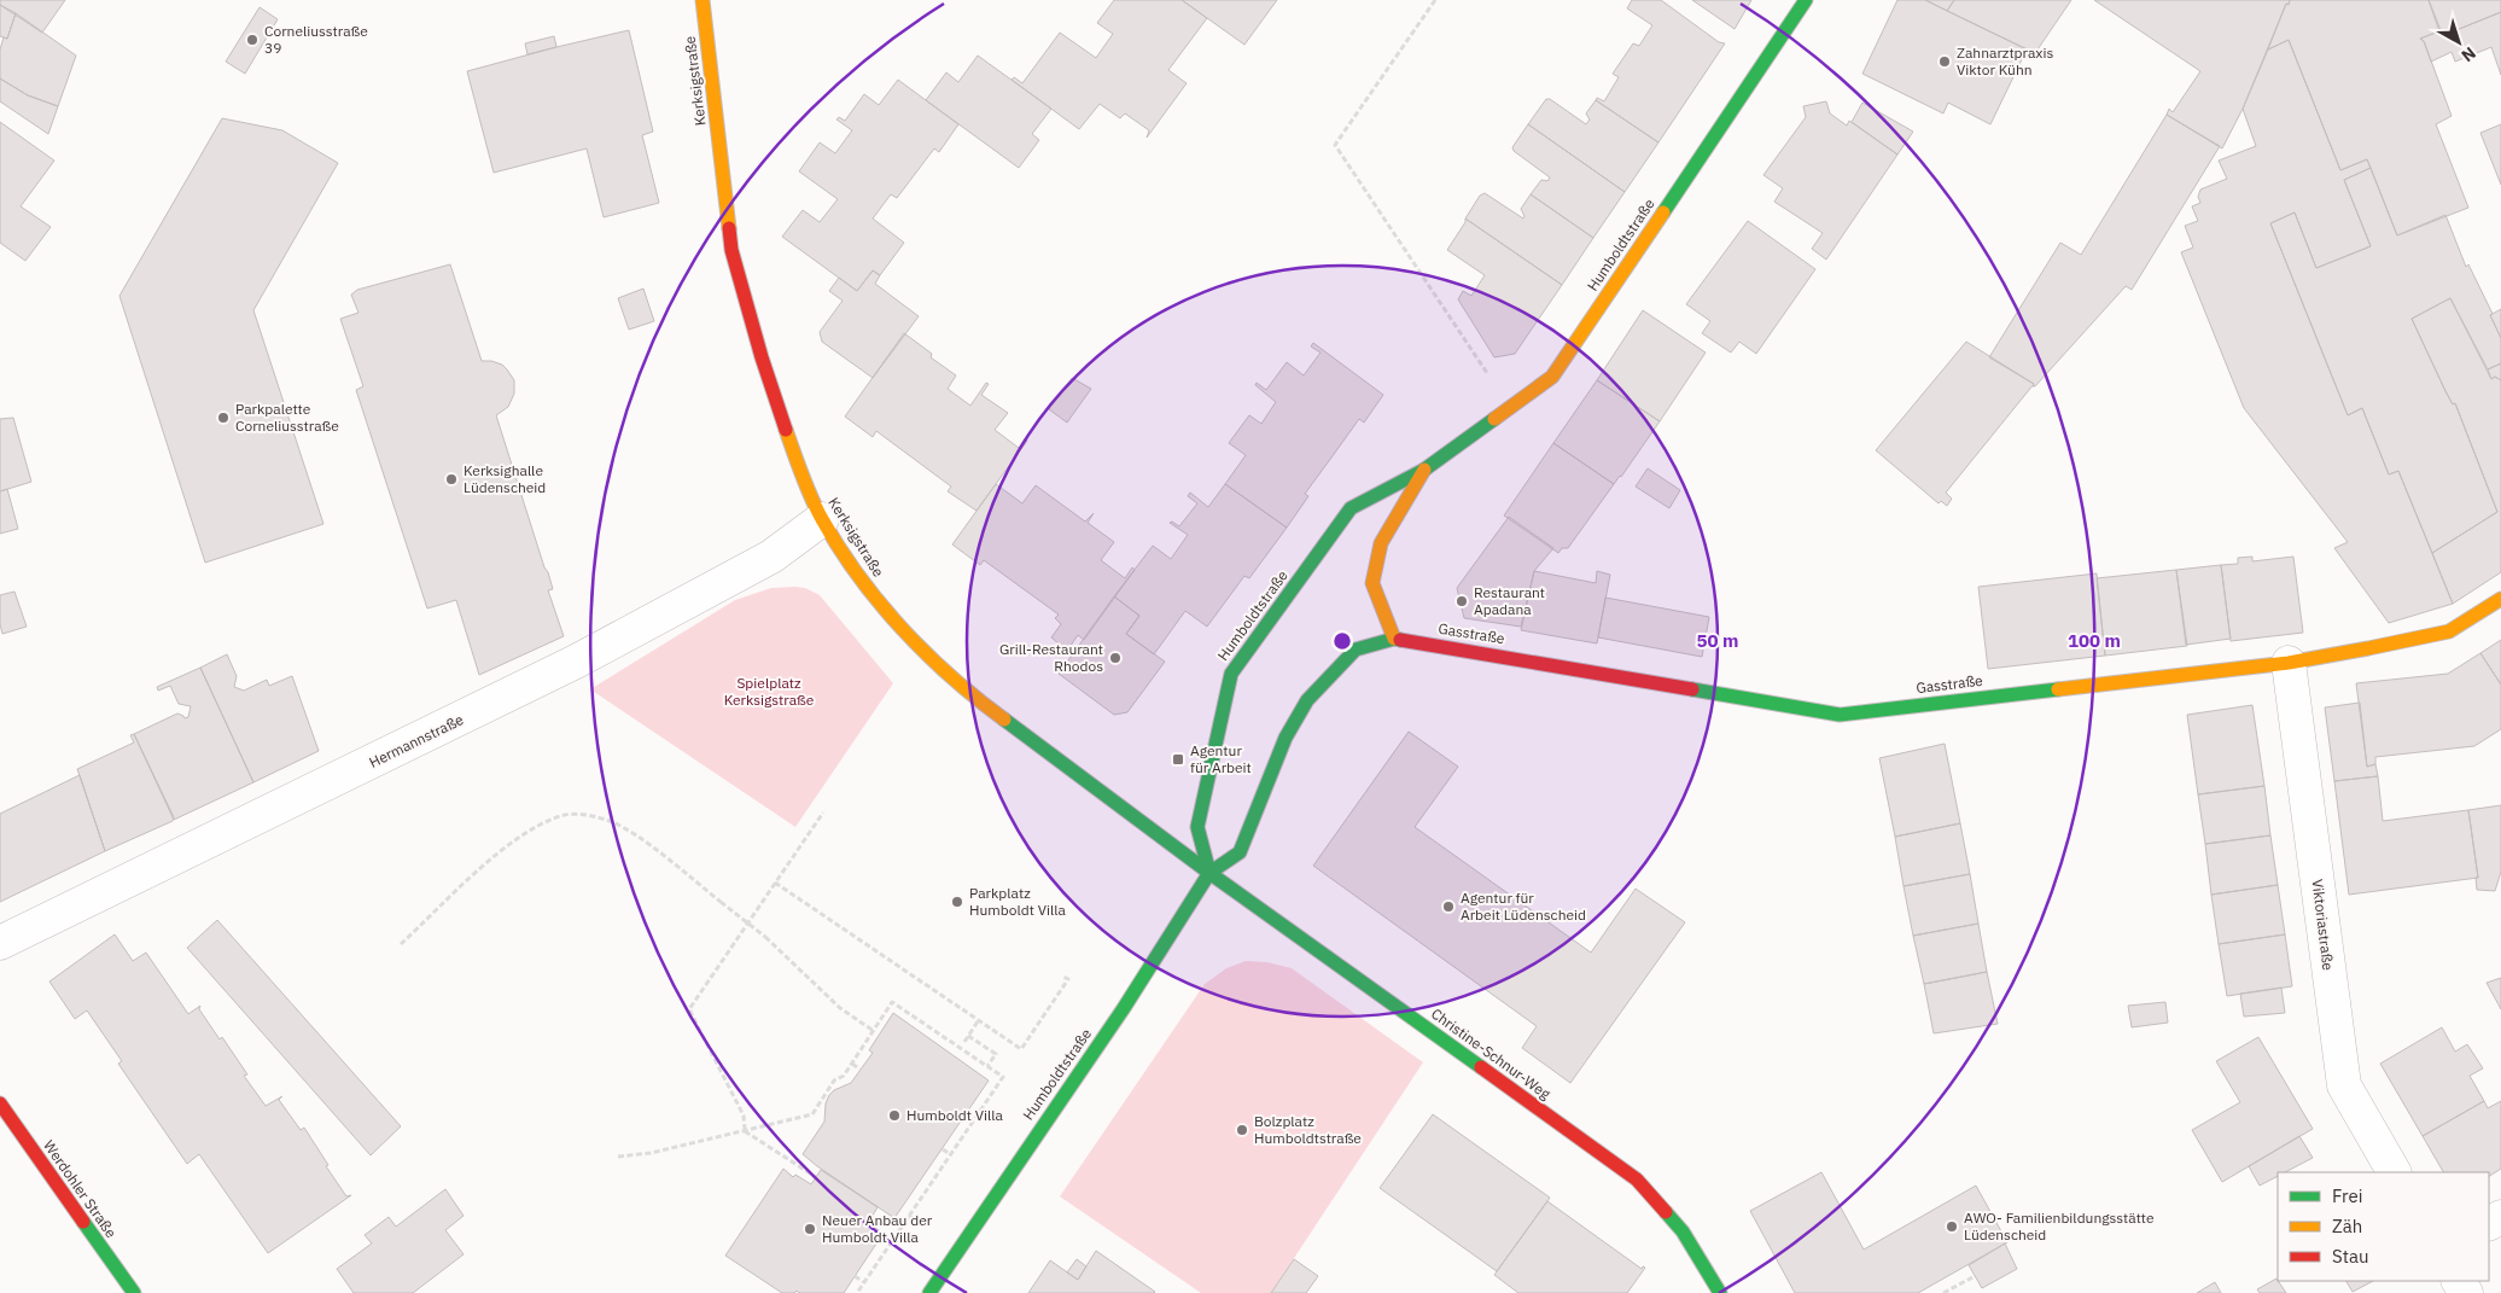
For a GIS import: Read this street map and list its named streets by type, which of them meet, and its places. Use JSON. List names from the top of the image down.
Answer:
{
  "streets": {
    "street": [
      "Kerksigstraße",
      "Humboldtstraße",
      "Gasstraße",
      "Hermannstraße",
      "Viktoriastraße",
      "Christine-Schnur-Weg",
      "Werdohler Straße"
    ]
  },
  "crossings": [
    ["Kerksigstraße", "Humboldtstraße"],
    ["Kerksigstraße", "Hermannstraße"],
    ["Kerksigstraße", "Christine-Schnur-Weg"],
    ["Humboldtstraße", "Gasstraße"],
    ["Humboldtstraße", "Christine-Schnur-Weg"],
    ["Gasstraße", "Viktoriastraße"]
  ],
  "parks": ["Spielplatz Kerksigstraße"],
  "places": {
    "other": [
      "Corneliusstraße 39",
      "Zahnarztpraxis Viktor Kühn",
      "Parkpalette Corneliusstraße",
      "Kerksighalle Lüdenscheid",
      "Restaurant Apadana",
      "Grill-Restaurant Rhodos",
      "Parkplatz Humboldt Villa",
      "Agentur für Arbeit Lüdenscheid",
      "Humboldt Villa",
      "Bolzplatz Humboldtstraße",
      "AWO- Familienbildungsstätte Lüdenscheid",
      "Neuer Anbau der Humboldt Villa"
    ],
    "transit": ["Agentur für Arbeit"]
  },
  "legend": ["Frei", "Zäh", "Stau"],
  "north": "bottom right",
  "rings": ["50 m", "100 m"]
}
